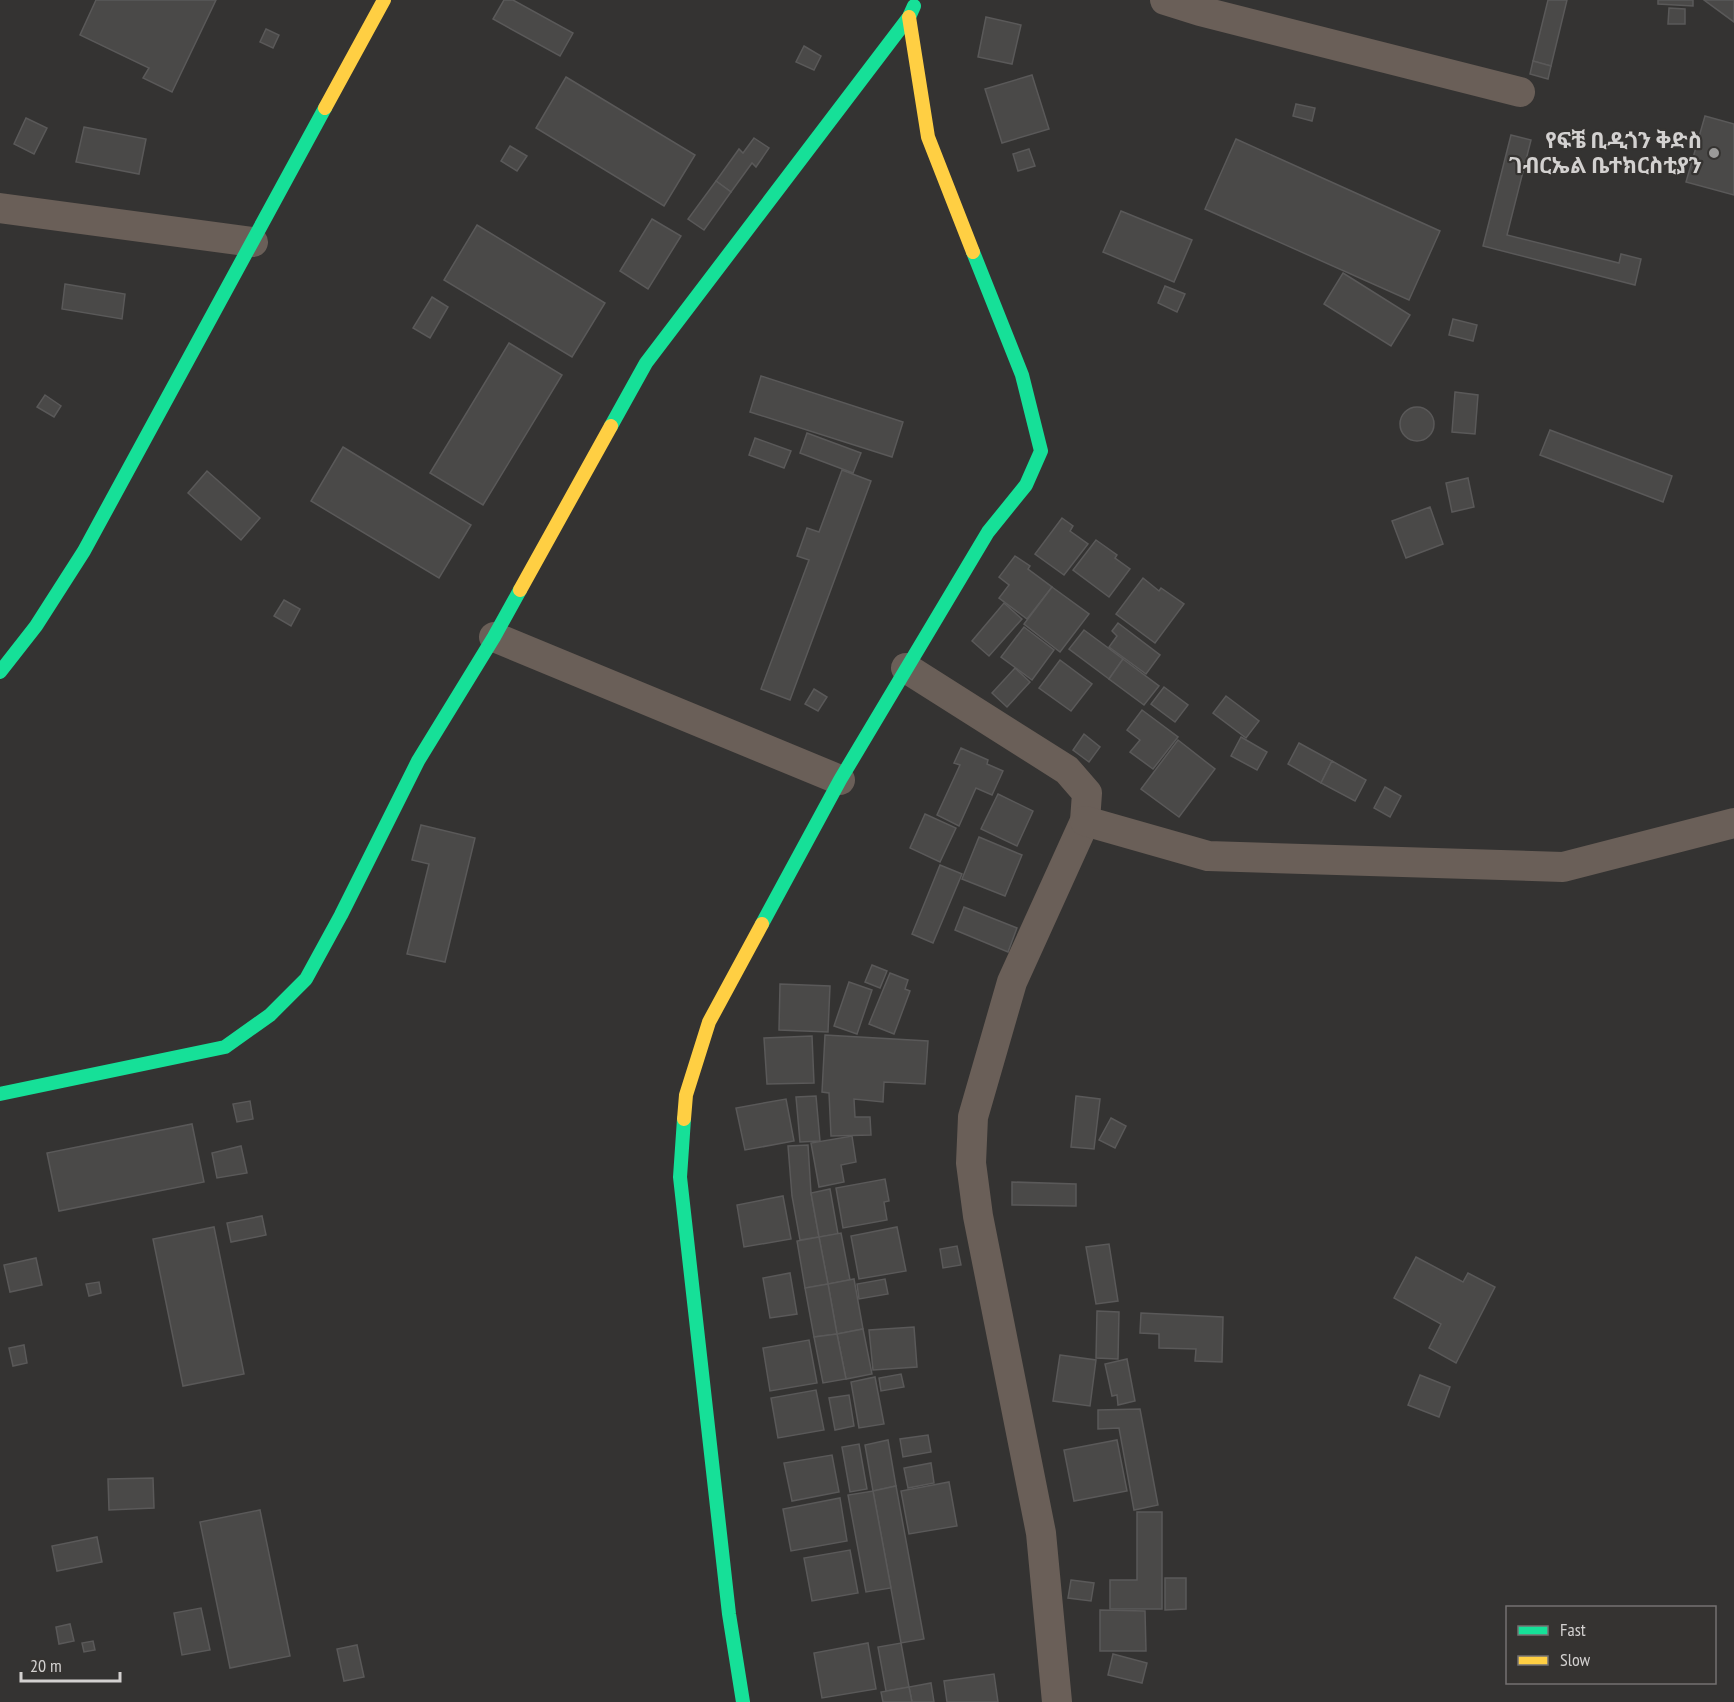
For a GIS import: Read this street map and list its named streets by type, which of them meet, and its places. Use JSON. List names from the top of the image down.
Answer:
{
  "places": ["የፍቼ ቢዲጎን ቅድስ ገብርኤል ቤተክርስቲያን"],
  "legend": ["Fast", "Slow"],
  "scale_bar": "20 m"
}
